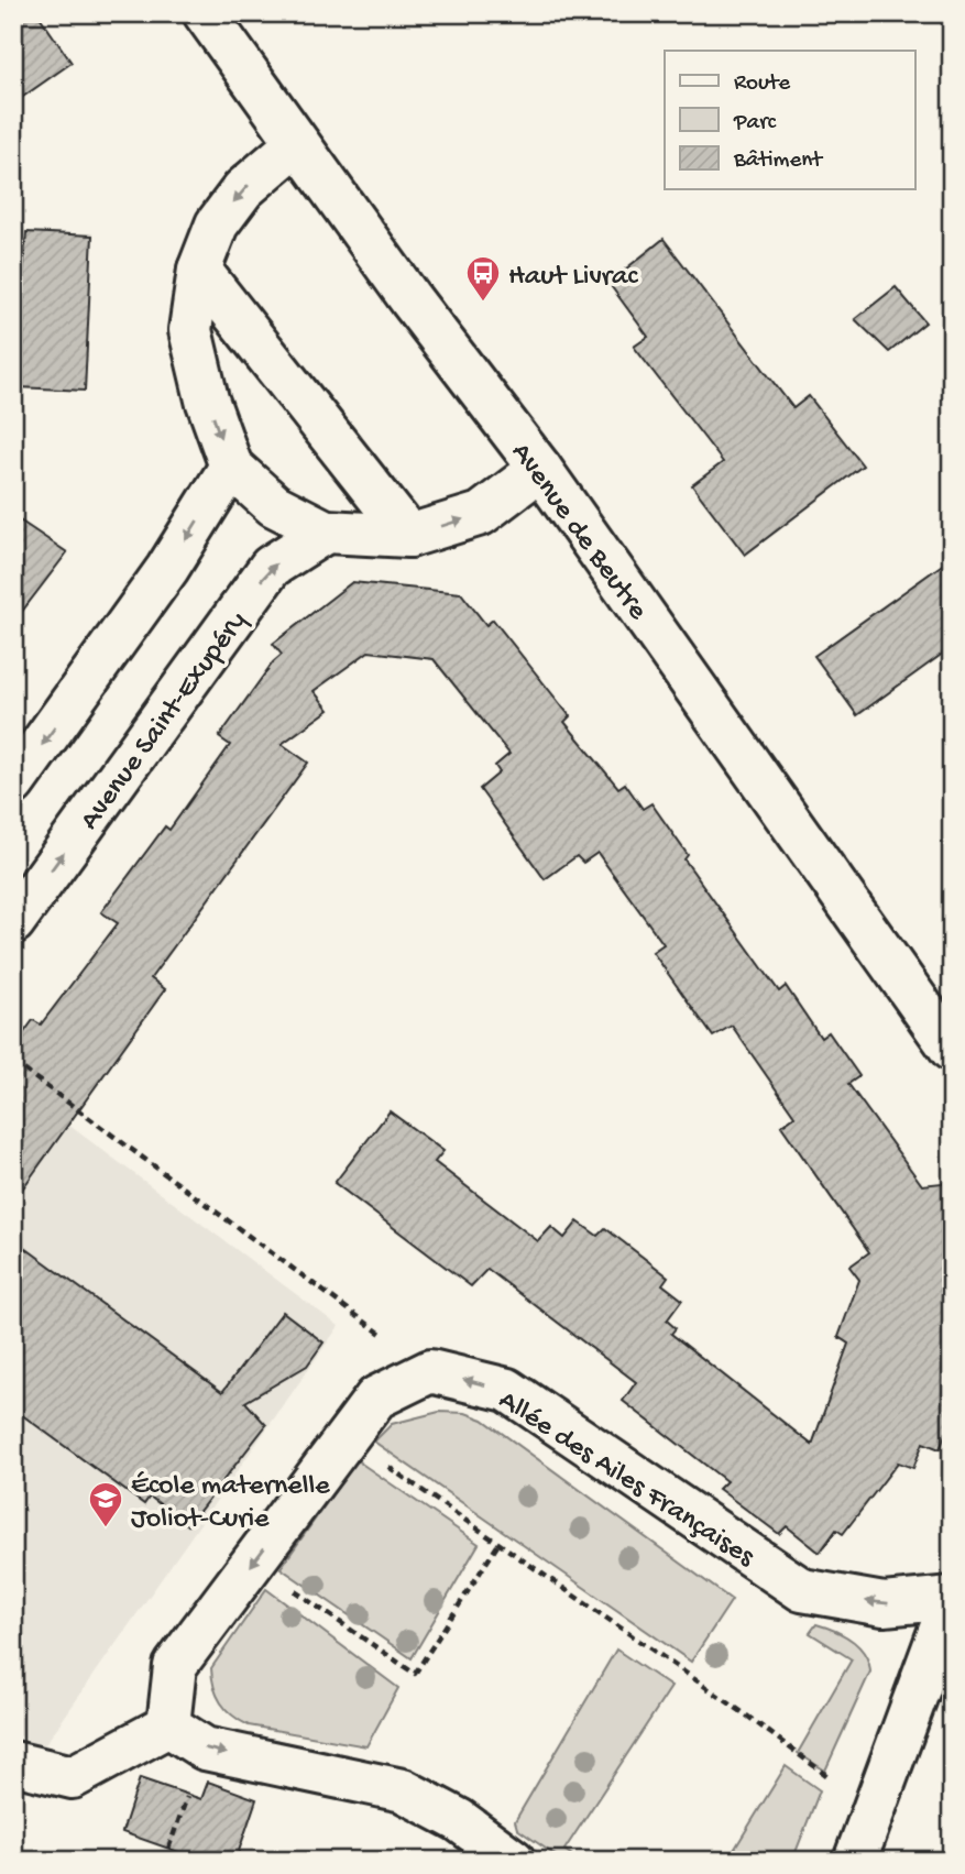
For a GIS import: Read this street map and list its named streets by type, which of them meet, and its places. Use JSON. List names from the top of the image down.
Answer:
{
  "streets": {
    "street": ["Avenue de Beutre", "Avenue Saint-Exupéry", "Allée des Ailes Françaises"]
  },
  "one_way": ["Allée des Ailes Françaises"],
  "places": {
    "bus stop": ["Haut Livrac"],
    "school or university": ["École maternelle Joliot-Curie"]
  },
  "legend": ["Route", "Parc", "Bâtiment"]
}
